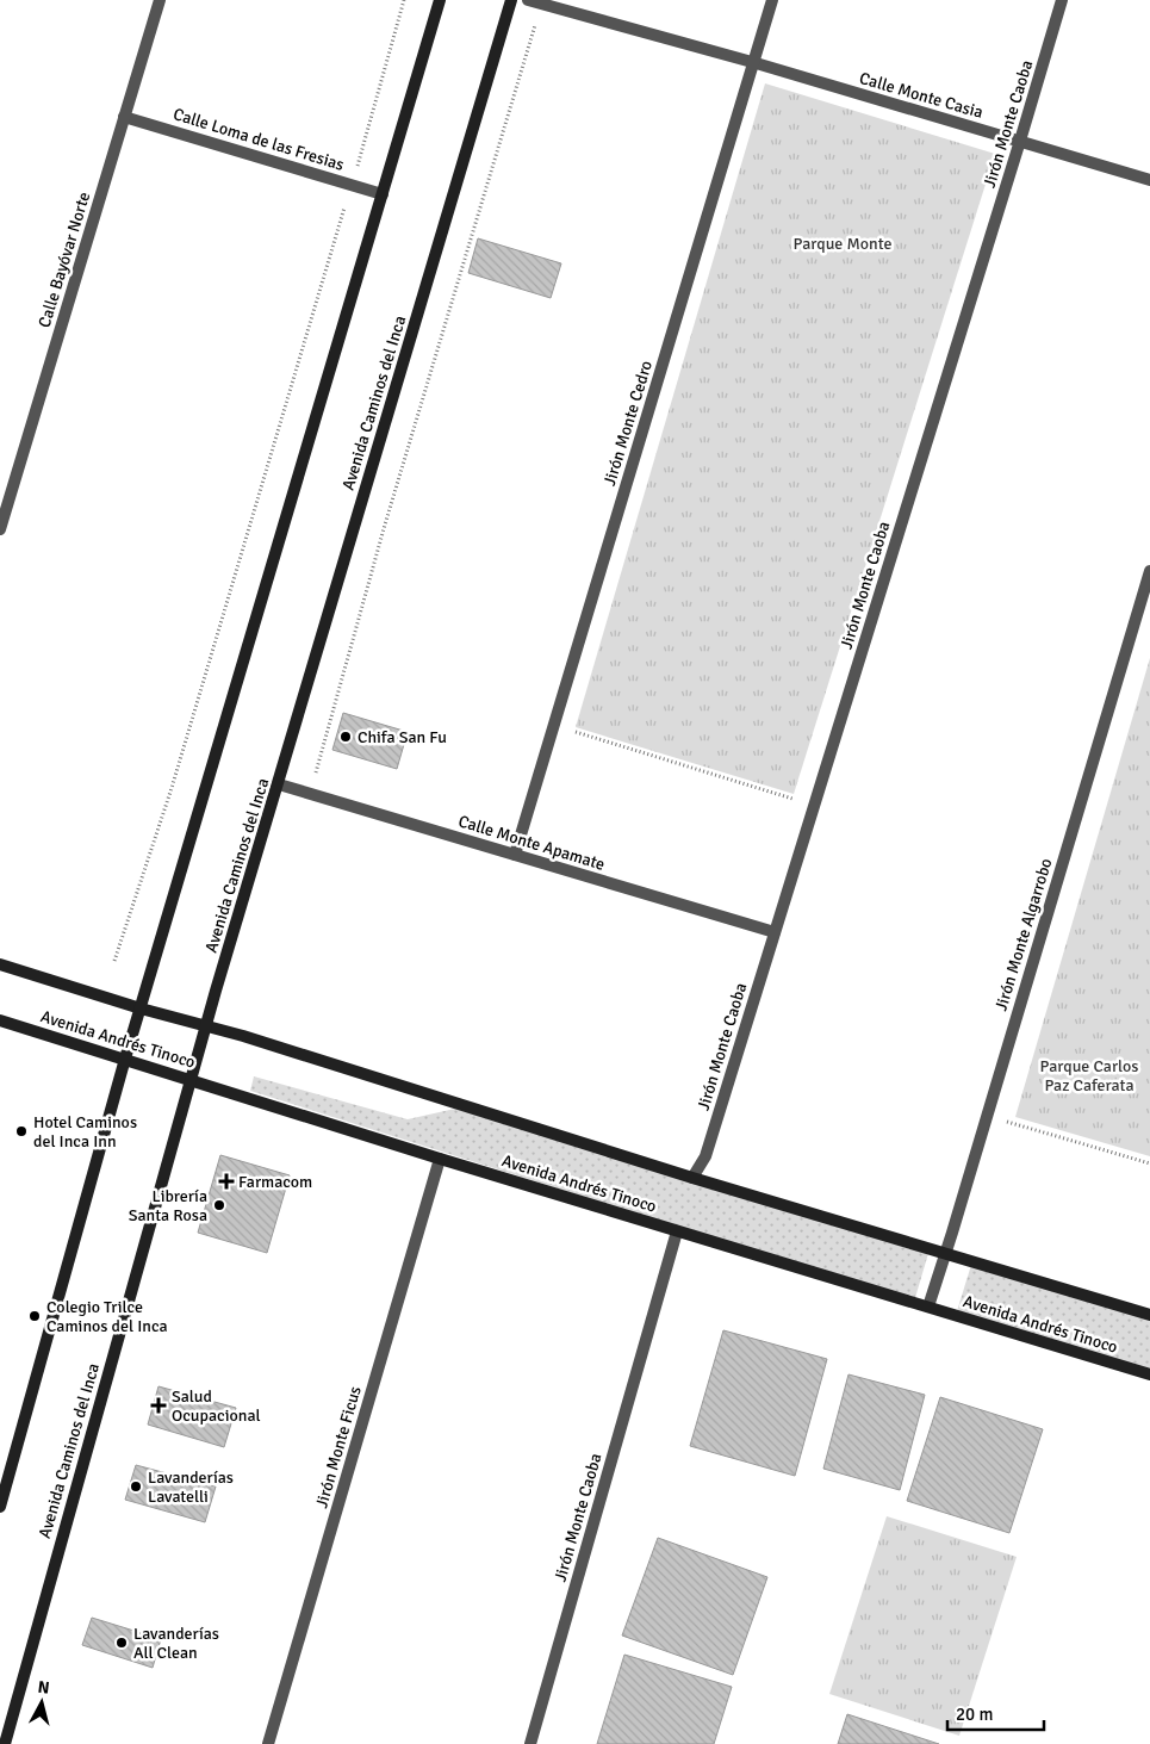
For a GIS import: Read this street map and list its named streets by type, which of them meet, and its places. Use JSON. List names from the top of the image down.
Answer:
{
  "streets": {
    "main road": ["Avenida Caminos del Inca", "Avenida Andrés Tinoco"],
    "street": [
      "Calle Monte Casia",
      "Jirón Monte Caoba",
      "Calle Loma de las Fresias",
      "Calle Bayóvar Norte",
      "Jirón Monte Cedro",
      "Calle Monte Apamate",
      "Jirón Monte Algarrobo",
      "Jirón Monte Ficus"
    ]
  },
  "crossings": [
    ["Calle Monte Casia", "Jirón Monte Caoba"],
    ["Calle Monte Casia", "Jirón Monte Cedro"],
    ["Jirón Monte Caoba", "Calle Monte Apamate"],
    ["Jirón Monte Caoba", "Avenida Andrés Tinoco"],
    ["Calle Loma de las Fresias", "Calle Bayóvar Norte"],
    ["Avenida Caminos del Inca", "Calle Monte Apamate"],
    ["Avenida Caminos del Inca", "Avenida Andrés Tinoco"],
    ["Jirón Monte Cedro", "Calle Monte Apamate"],
    ["Jirón Monte Algarrobo", "Avenida Andrés Tinoco"],
    ["Avenida Andrés Tinoco", "Jirón Monte Ficus"]
  ],
  "parks": ["Parque Monte", "Parque Carlos Paz Caferata"],
  "places": {
    "other": [
      "Chifa San Fu",
      "Hotel Caminos del Inca Inn",
      "Librería Santa Rosa",
      "Colegio Trilce Caminos del Inca",
      "Lavanderías Lavatelli",
      "Lavanderías All Clean"
    ],
    "health": ["Farmacom", "Salud Ocupacional"]
  },
  "scale_bar": "20 m",
  "north": "top"
}
